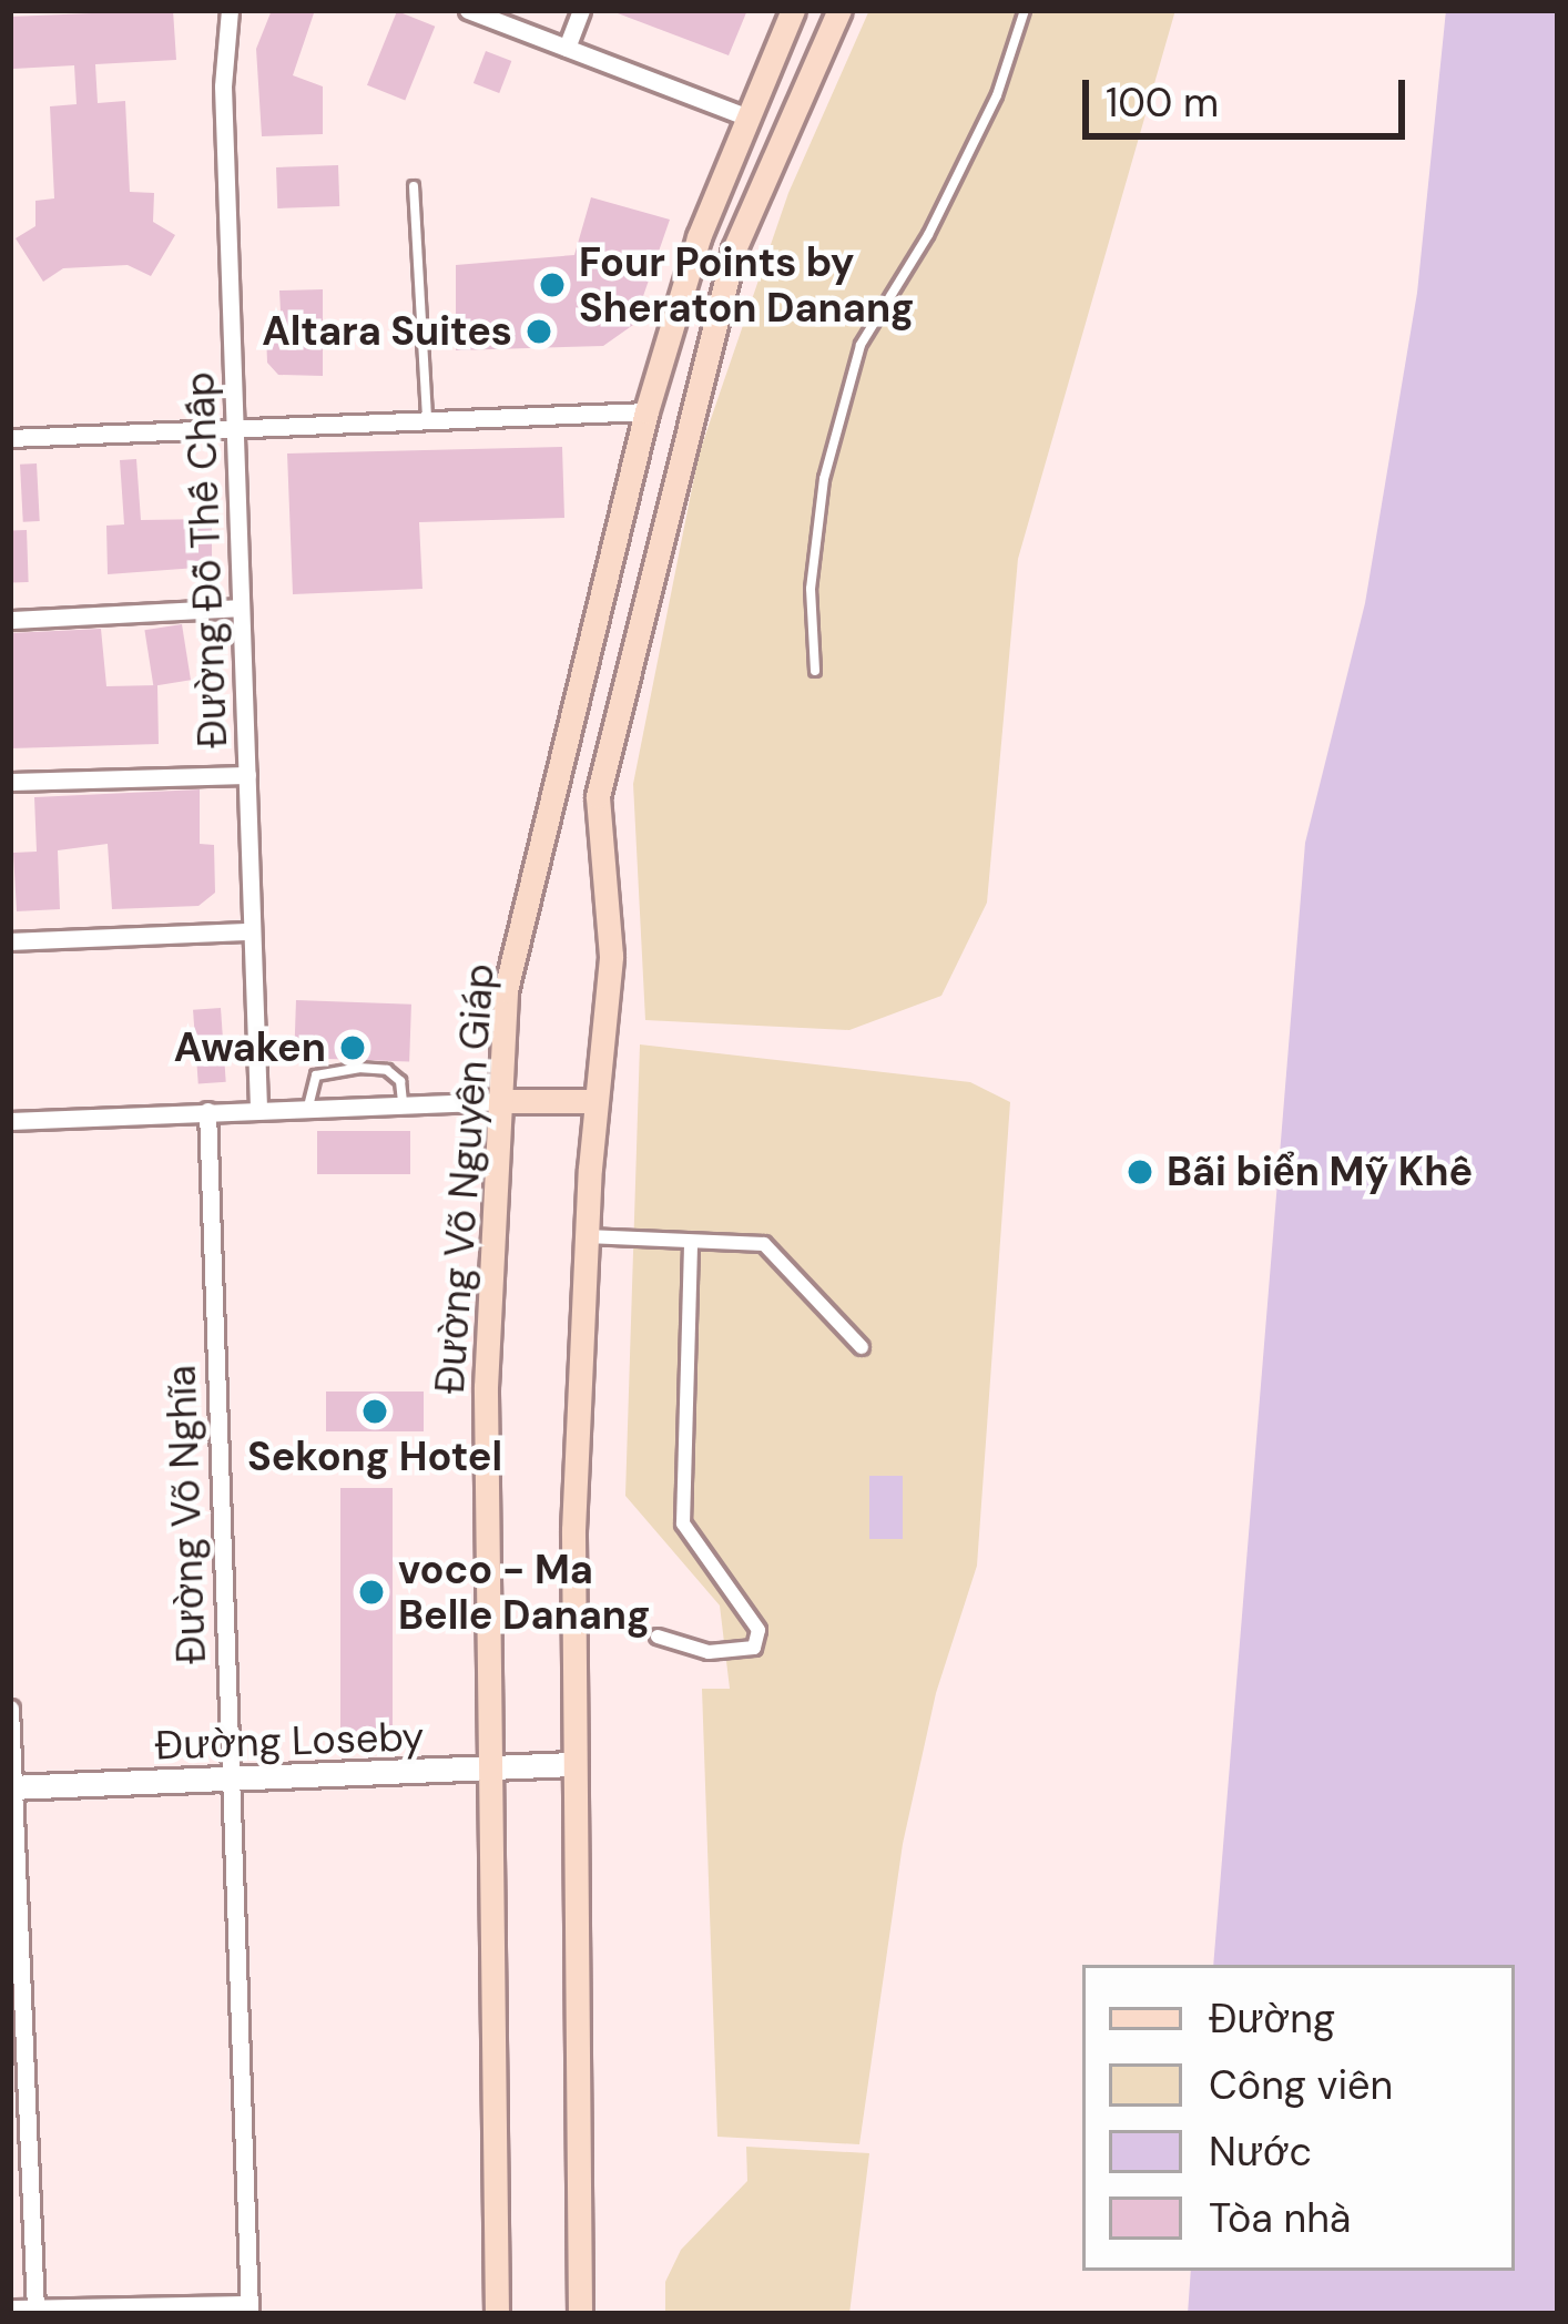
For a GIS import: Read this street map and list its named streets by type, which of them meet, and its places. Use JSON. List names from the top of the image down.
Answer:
{
  "streets": {
    "main road": ["Đường Võ Nguyên Giáp"],
    "street": ["Đường Đỗ Thế Chấp", "Đường Võ Nghĩa", "Đường Loseby"]
  },
  "crossings": [
    ["Đường Võ Nguyên Giáp", "Đường Loseby"],
    ["Đường Võ Nghĩa", "Đường Loseby"]
  ],
  "places": [
    "Four Points by Sheraton Danang",
    "Altara Suites",
    "Awaken",
    "Bãi biển Mỹ Khê",
    "Sekong Hotel",
    "voco - Ma Belle Danang"
  ],
  "legend": [
    "Đường",
    "Công viên",
    "Nước",
    "Tòa nhà"
  ],
  "scale_bar": "100 m"
}
